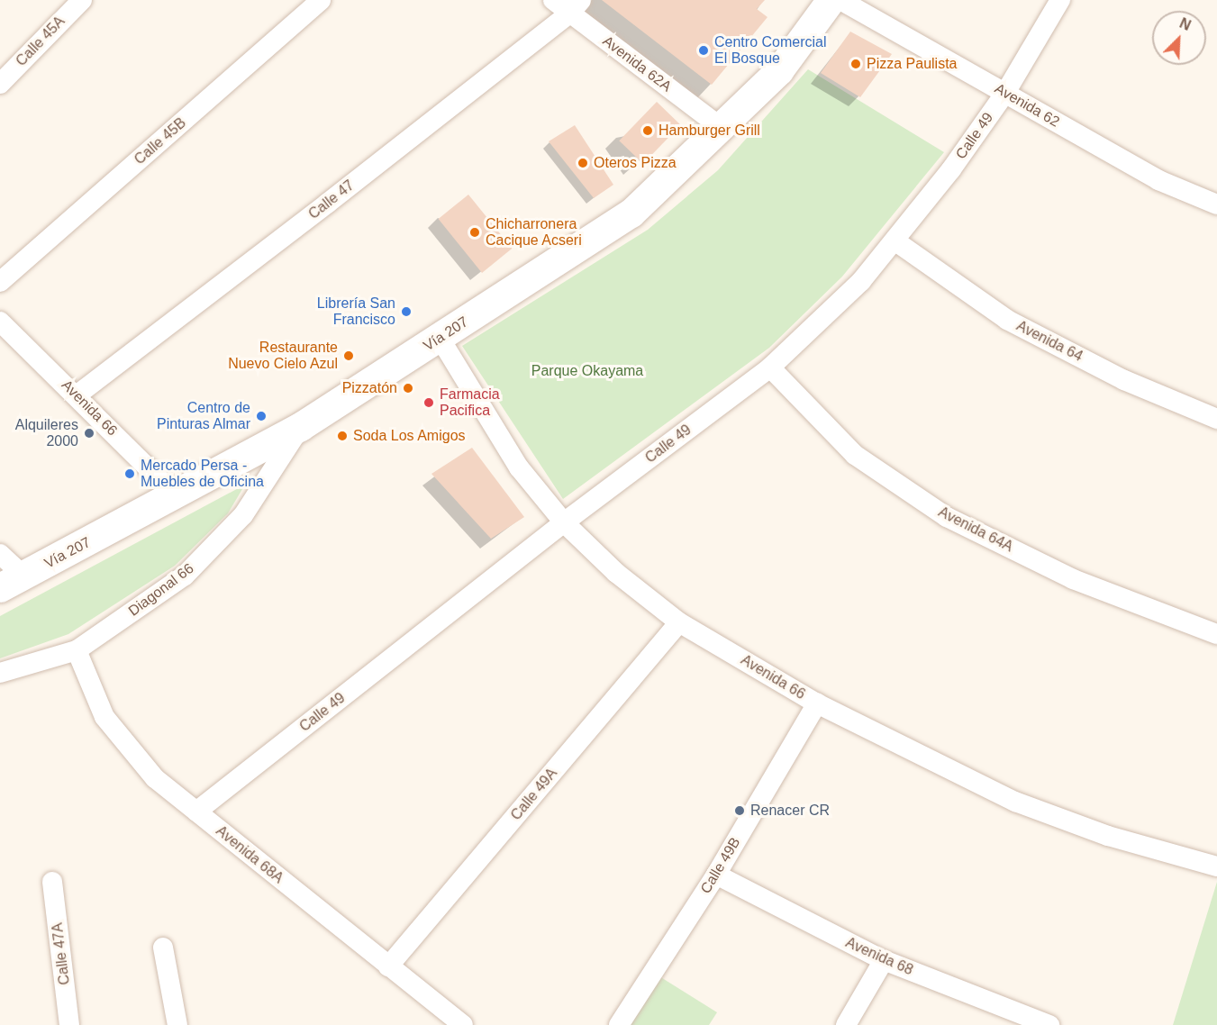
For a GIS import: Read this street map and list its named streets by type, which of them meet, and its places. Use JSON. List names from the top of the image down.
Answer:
{
  "streets": {
    "main road": ["Vía 207"],
    "street": [
      "Calle 45A",
      "Avenida 62A",
      "Avenida 62",
      "Calle 49",
      "Calle 45B",
      "Calle 47",
      "Avenida 64",
      "Avenida 66",
      "Avenida 64A",
      "Diagonal 66",
      "Calle 49A",
      "Avenida 68A",
      "Calle 49B",
      "Calle 47A",
      "Avenida 68"
    ]
  },
  "crossings": [
    ["Avenida 62A", "Calle 47"],
    ["Avenida 62A", "Vía 207"],
    ["Avenida 62", "Calle 49"],
    ["Calle 49", "Avenida 64"],
    ["Calle 49", "Avenida 66"],
    ["Calle 49", "Avenida 64A"],
    ["Calle 49", "Avenida 68A"],
    ["Calle 47", "Avenida 66"],
    ["Vía 207", "Avenida 66"],
    ["Vía 207", "Diagonal 66"],
    ["Avenida 66", "Calle 49A"],
    ["Avenida 66", "Calle 49B"],
    ["Diagonal 66", "Avenida 68A"],
    ["Calle 49A", "Avenida 68A"],
    ["Calle 49B", "Avenida 68"]
  ],
  "parks": ["Parque Okayama"],
  "places": [
    "Centro Comercial El Bosque",
    "Pizza Paulista",
    "Hamburger Grill",
    "Oteros Pizza",
    "Chicharronera Cacique Acseri",
    "Librería San Francisco",
    "Restaurante Nuevo Cielo Azul",
    "Pizzatón",
    "Farmacia Pacifica",
    "Centro de Pinturas Almar",
    "Alquileres 2000",
    "Soda Los Amigos",
    "Mercado Persa - Muebles de Oficina",
    "Renacer CR"
  ],
  "north": "top right"
}
